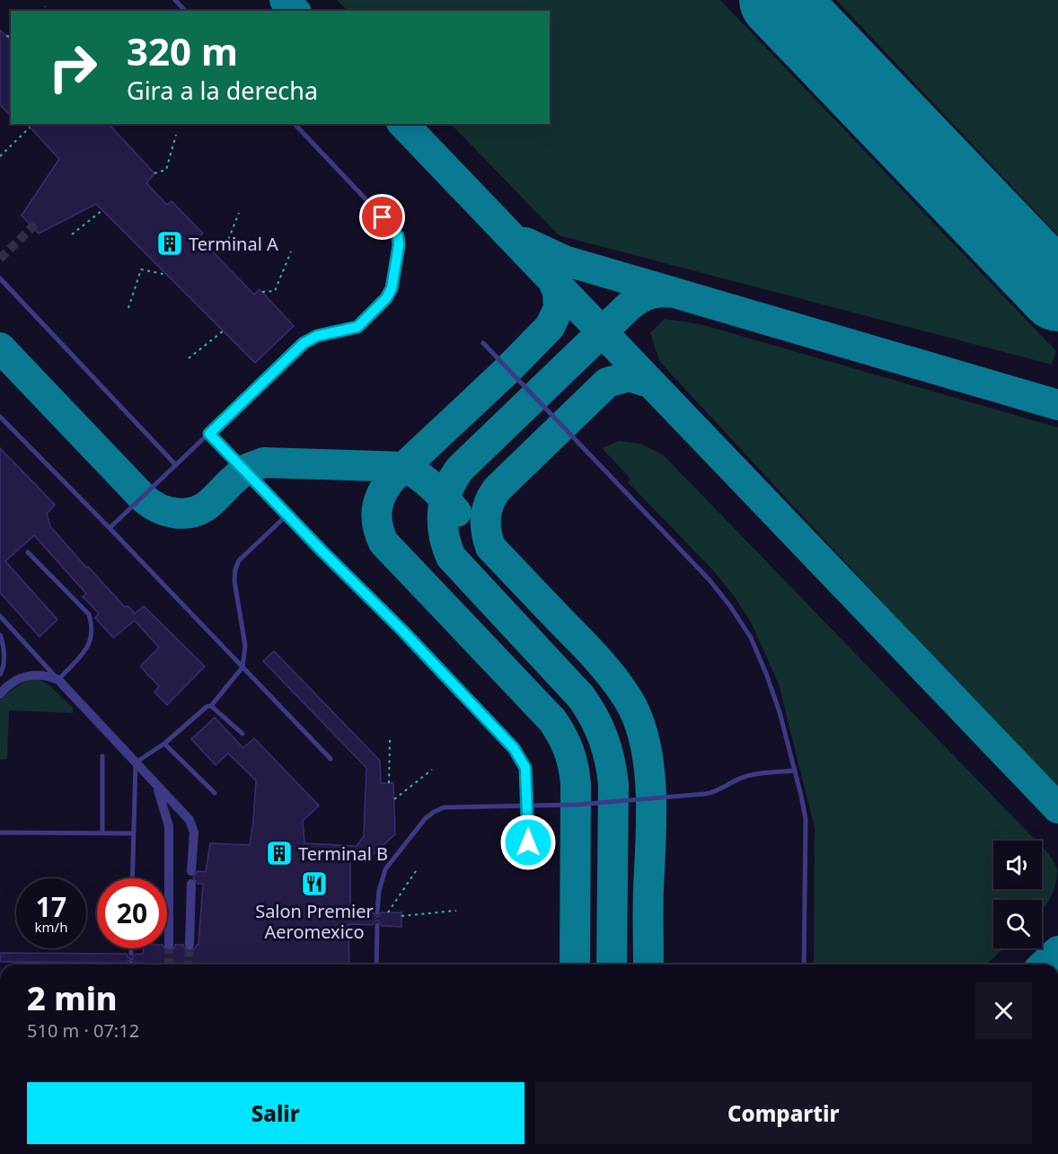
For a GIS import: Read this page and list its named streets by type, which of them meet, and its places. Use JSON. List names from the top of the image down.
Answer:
{
  "places": {
    "building": ["Terminal A", "Terminal B"],
    "restaurant": ["Salon Premier Aeromexico"]
  },
  "page": {
    "turn": ["320 m", "Gira a la derecha"],
    "speed": "17 km/h",
    "limit": "20",
    "heading": ["2 min", "510 m · 07:12"],
    "buttons": ["Salir", "Compartir"]
  }
}
